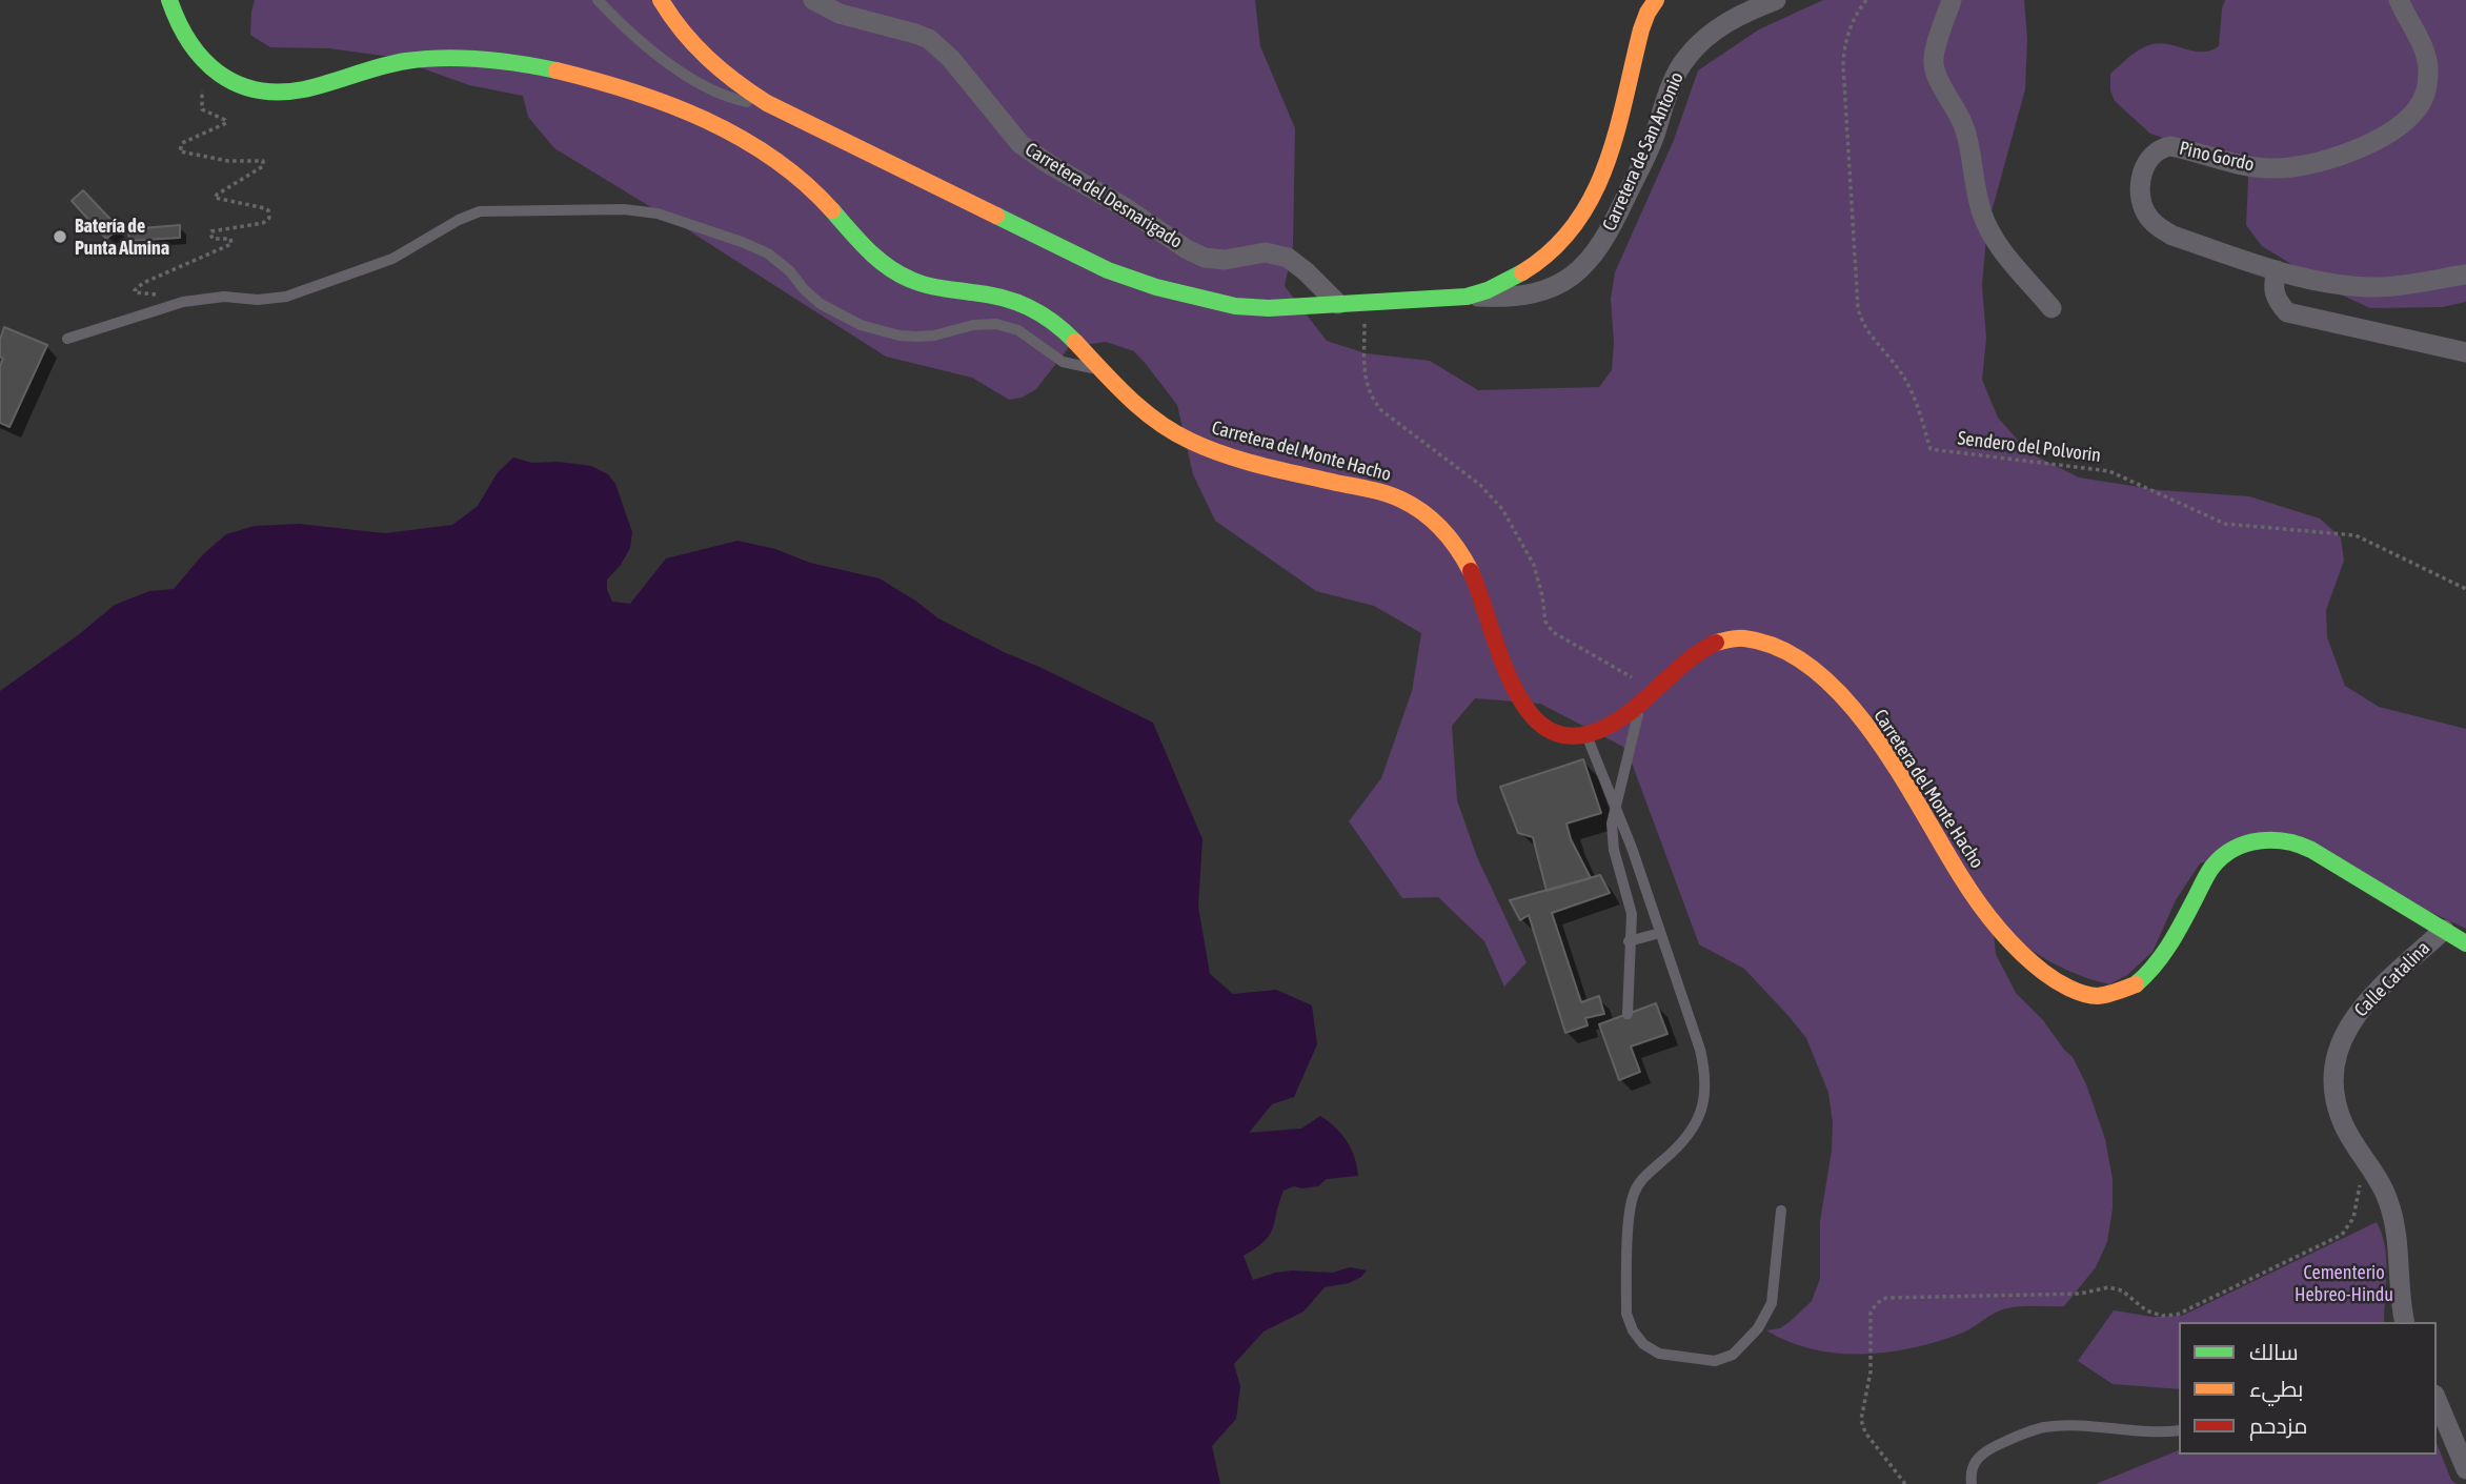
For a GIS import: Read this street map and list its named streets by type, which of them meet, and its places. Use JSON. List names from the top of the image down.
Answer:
{
  "streets": {
    "main road": ["Carretera del Monte Hacho"],
    "street": [
      "Carretera de San Antonio",
      "Pino Gordo",
      "Carretera del Desnarigado",
      "Calle Catalina"
    ],
    "path": ["Sendero del Polvorin"]
  },
  "crossings": [
    ["Carretera del Monte Hacho", "Calle Catalina"]
  ],
  "parks": ["Cementerio Hebreo-Hindu"],
  "places": ["Batería de Punta Almina"],
  "legend": ["سالك", "بطيء", "مزدحم"]
}
